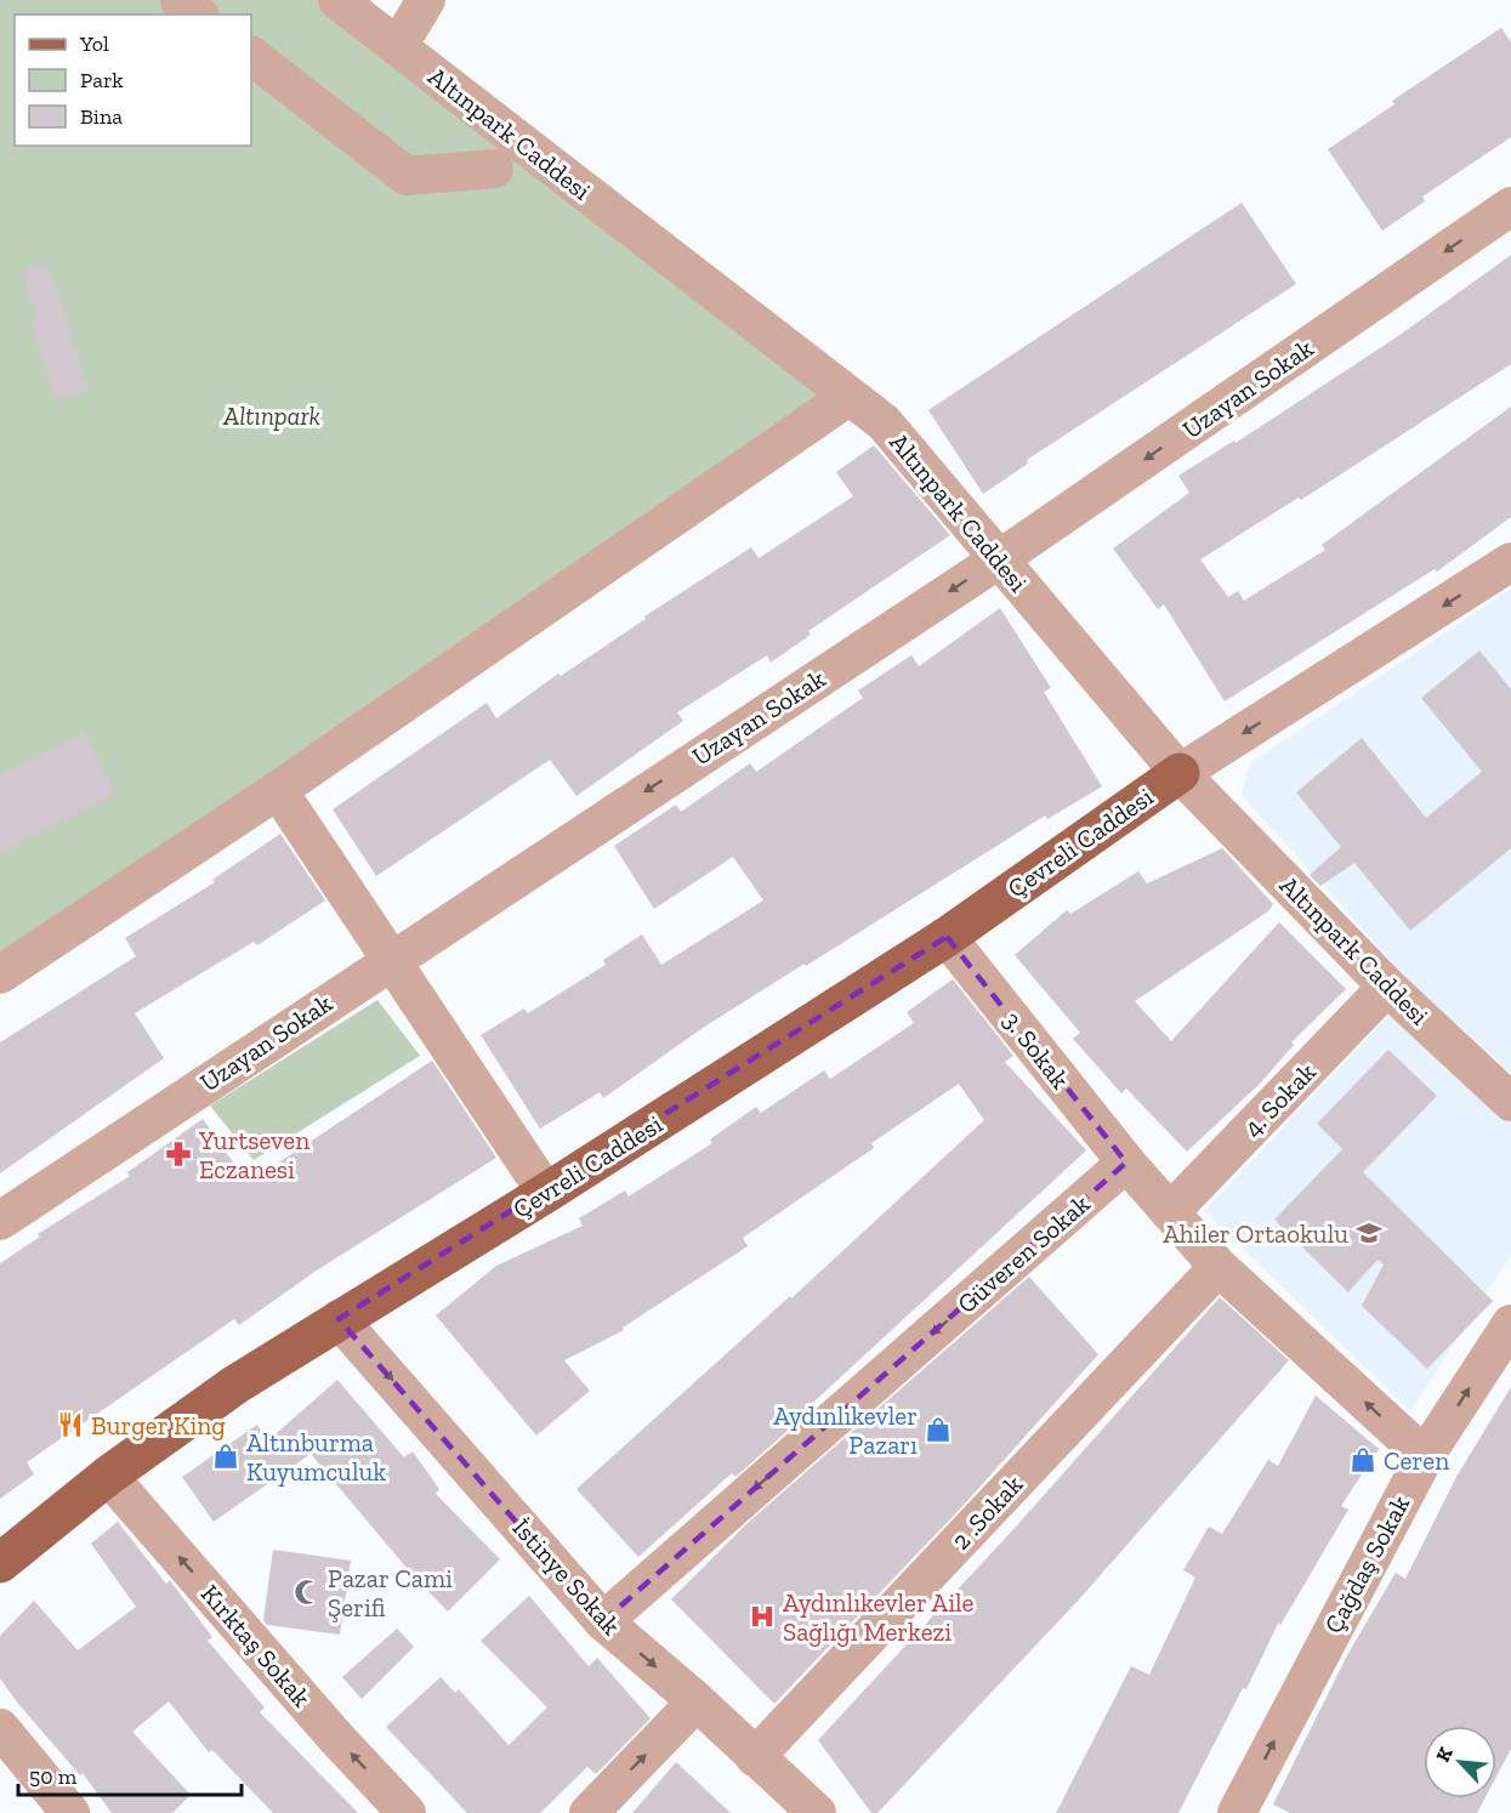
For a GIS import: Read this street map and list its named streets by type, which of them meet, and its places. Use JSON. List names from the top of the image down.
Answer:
{
  "streets": {
    "main road": ["Çevreli Caddesi"],
    "street": [
      "Altınpark Caddesi",
      "Uzayan Sokak",
      "3. Sokak",
      "4. Sokak",
      "Güveren Sokak",
      "2 .Sokak",
      "Çağdaş Sokak",
      "İstinye Sokak",
      "Kırktaş Sokak"
    ]
  },
  "crossings": [
    ["Altınpark Caddesi", "Uzayan Sokak"],
    ["Altınpark Caddesi", "Çevreli Caddesi"],
    ["Altınpark Caddesi", "4. Sokak"],
    ["Çevreli Caddesi", "3. Sokak"],
    ["Çevreli Caddesi", "İstinye Sokak"],
    ["Çevreli Caddesi", "Kırktaş Sokak"],
    ["3. Sokak", "Güveren Sokak"],
    ["Güveren Sokak", "İstinye Sokak"],
    ["2 .Sokak", "İstinye Sokak"]
  ],
  "one_way": [
    "Güveren Sokak",
    "Çağdaş Sokak",
    "İstinye Sokak",
    "Kırktaş Sokak"
  ],
  "parks": ["Altınpark"],
  "places": {
    "pharmacy": ["Yurtseven Eczanesi"],
    "school or university": ["Ahiler Ortaokulu"],
    "restaurant": ["Burger King"],
    "shop": ["Aydınlıkevler Pazarı", "Altınburma Kuyumculuk", "Ceren"],
    "mosque": ["Pazar Cami Şerifi"],
    "hospital": ["Aydınlıkevler Aile Sağlığı Merkezi"]
  },
  "legend": ["Yol", "Park", "Bina"],
  "scale_bar": "50 m",
  "north": "top left"
}
